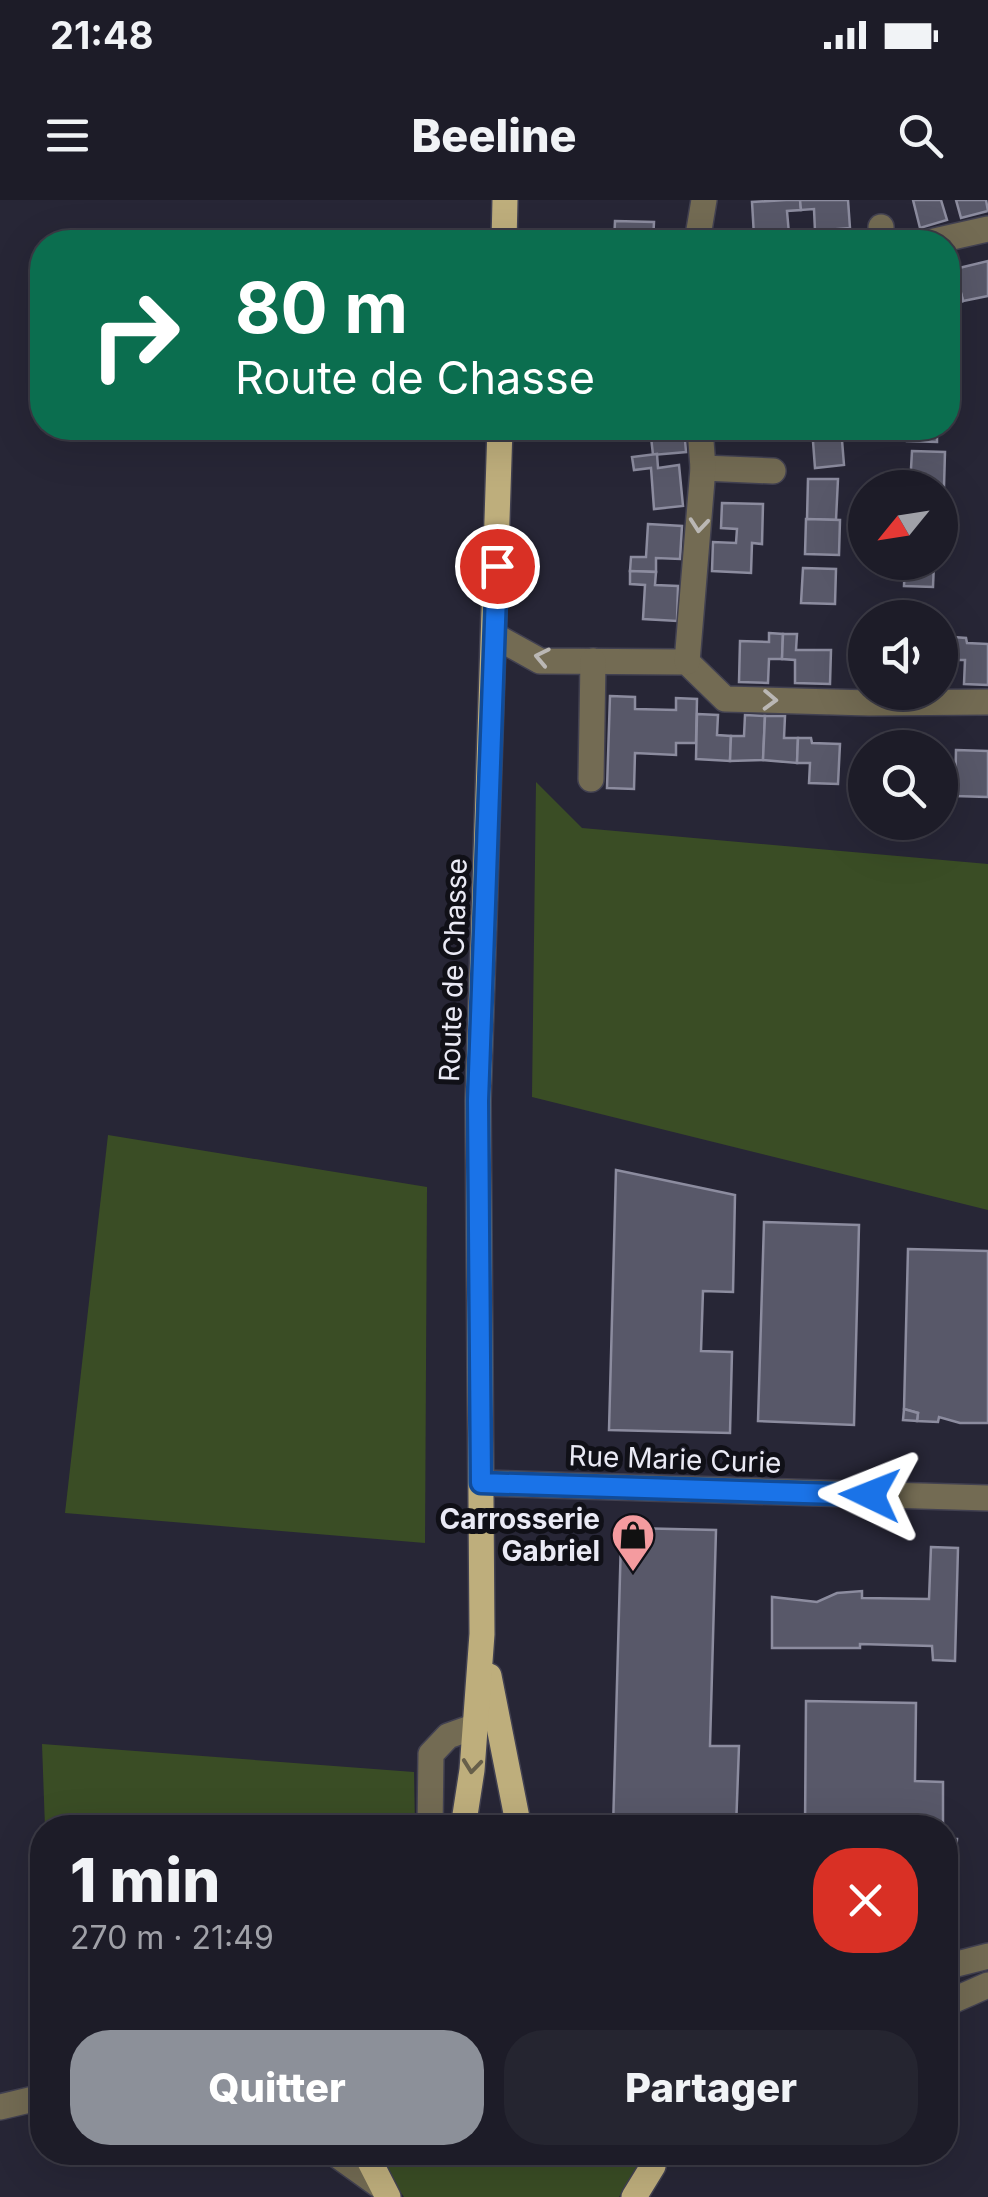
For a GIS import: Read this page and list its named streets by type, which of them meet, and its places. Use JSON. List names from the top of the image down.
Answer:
{
  "streets": {
    "main road": ["Route de Chasse"],
    "street": ["Rue Marie Curie"]
  },
  "crossings": [
    ["Route de Chasse", "Rue Marie Curie"]
  ],
  "places": {
    "shop": ["Carrosserie Gabriel"]
  },
  "north": "bottom left",
  "page": {
    "status": "21:48",
    "header": "Beeline",
    "turn": ["80 m", "Route de Chasse"],
    "heading": ["1 min", "270 m · 21:49"],
    "buttons": ["Quitter", "Partager"]
  }
}
